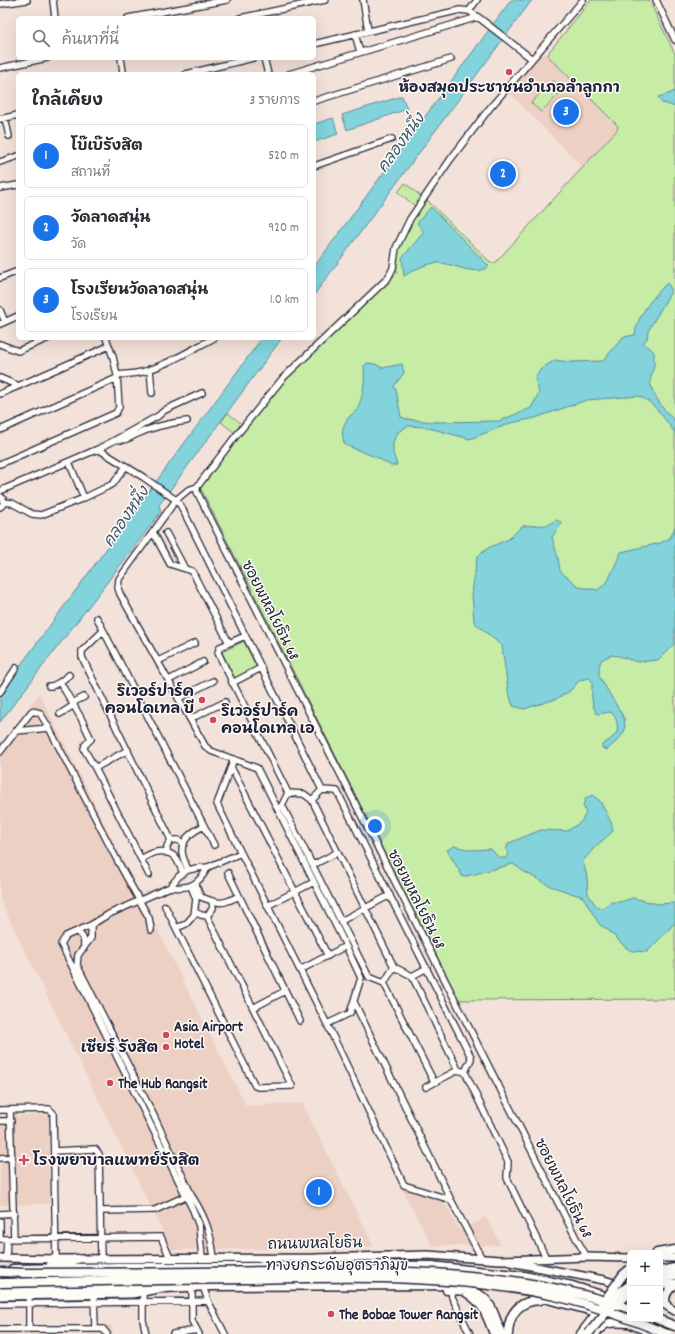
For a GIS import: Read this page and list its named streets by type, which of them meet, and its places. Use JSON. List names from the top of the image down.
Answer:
{
  "streets": {
    "highway": ["ถนนพหลโยธิน", "ทางยกระดับอุตราภิมุข"],
    "street": ["ซอยพหลโยธิน 68"]
  },
  "crossings": [
    ["ซอยพหลโยธิน 68", "ถนนพหลโยธิน"]
  ],
  "water": ["คลองหนึ่ง"],
  "places": {
    "other": [
      "ห้องสมุดประชาชนอำเภอลำลูกกา",
      "ริเวอร์ปาร์ค คอนโดเทล บี",
      "ริเวอร์ปาร์ค คอนโดเทล เอ",
      "Asia Airport Hotel",
      "เซียร์ รังสิต",
      "The Hub Rangsit",
      "The Bobae Tower Rangsit"
    ],
    "health": ["โรงพยาบาลแพทย์รังสิต"]
  },
  "page": {
    "search": "ค้นหาที่นี่",
    "heading": ["ใกล้เคียง", "3 รายการ"],
    "pins": ["3", "2", "1"],
    "list": [
      {
        "mark": "1",
        "name": "โบ๊เบ๊รังสิต",
        "note": "สถานที่",
        "value": "520 m"
      },
      {
        "mark": "2",
        "name": "วัดลาดสนุ่น",
        "note": "วัด",
        "value": "920 m"
      },
      {
        "mark": "3",
        "name": "โรงเรียนวัดลาดสนุ่น",
        "note": "โรงเรียน",
        "value": "1.0 km"
      }
    ],
    "map_buttons": ["+", "−"]
  }
}
